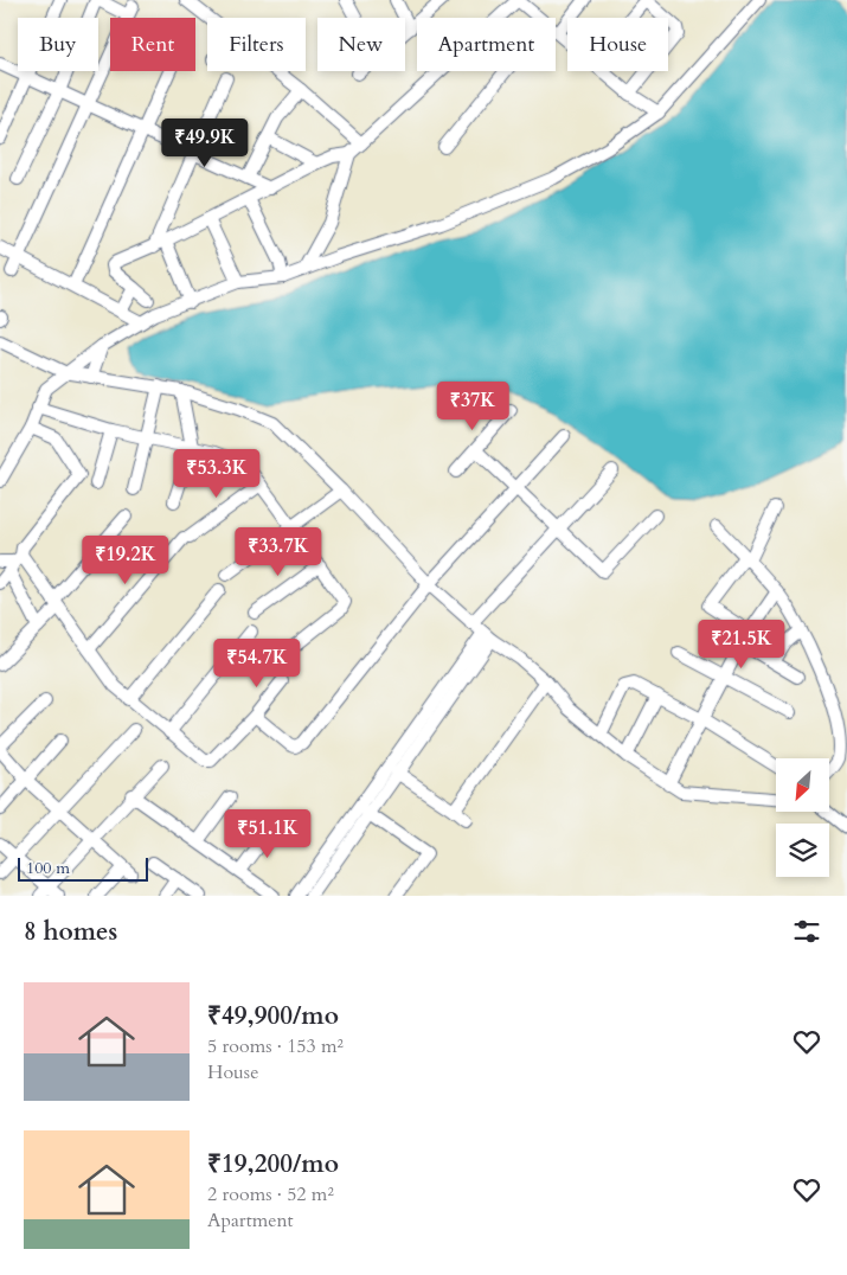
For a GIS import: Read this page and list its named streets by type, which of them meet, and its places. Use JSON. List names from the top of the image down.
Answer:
{
  "scale_bar": "100 m",
  "north": "bottom left",
  "page": {
    "chip": [
      "Buy",
      "Rent",
      "Filters",
      "New",
      "Apartment",
      "House"
    ],
    "price": [
      "₹49.9K",
      "₹37K",
      "₹53.3K",
      "₹33.7K",
      "₹19.2K",
      "₹21.5K",
      "₹54.7K",
      "₹51.1K"
    ],
    "scale": "100 m",
    "heading": "8 homes",
    "list": [
      {
        "name": "₹49,900/mo",
        "note": "5 rooms · 153 m² · House"
      },
      {
        "name": "₹19,200/mo",
        "note": "2 rooms · 52 m² · Apartment"
      }
    ]
  }
}
